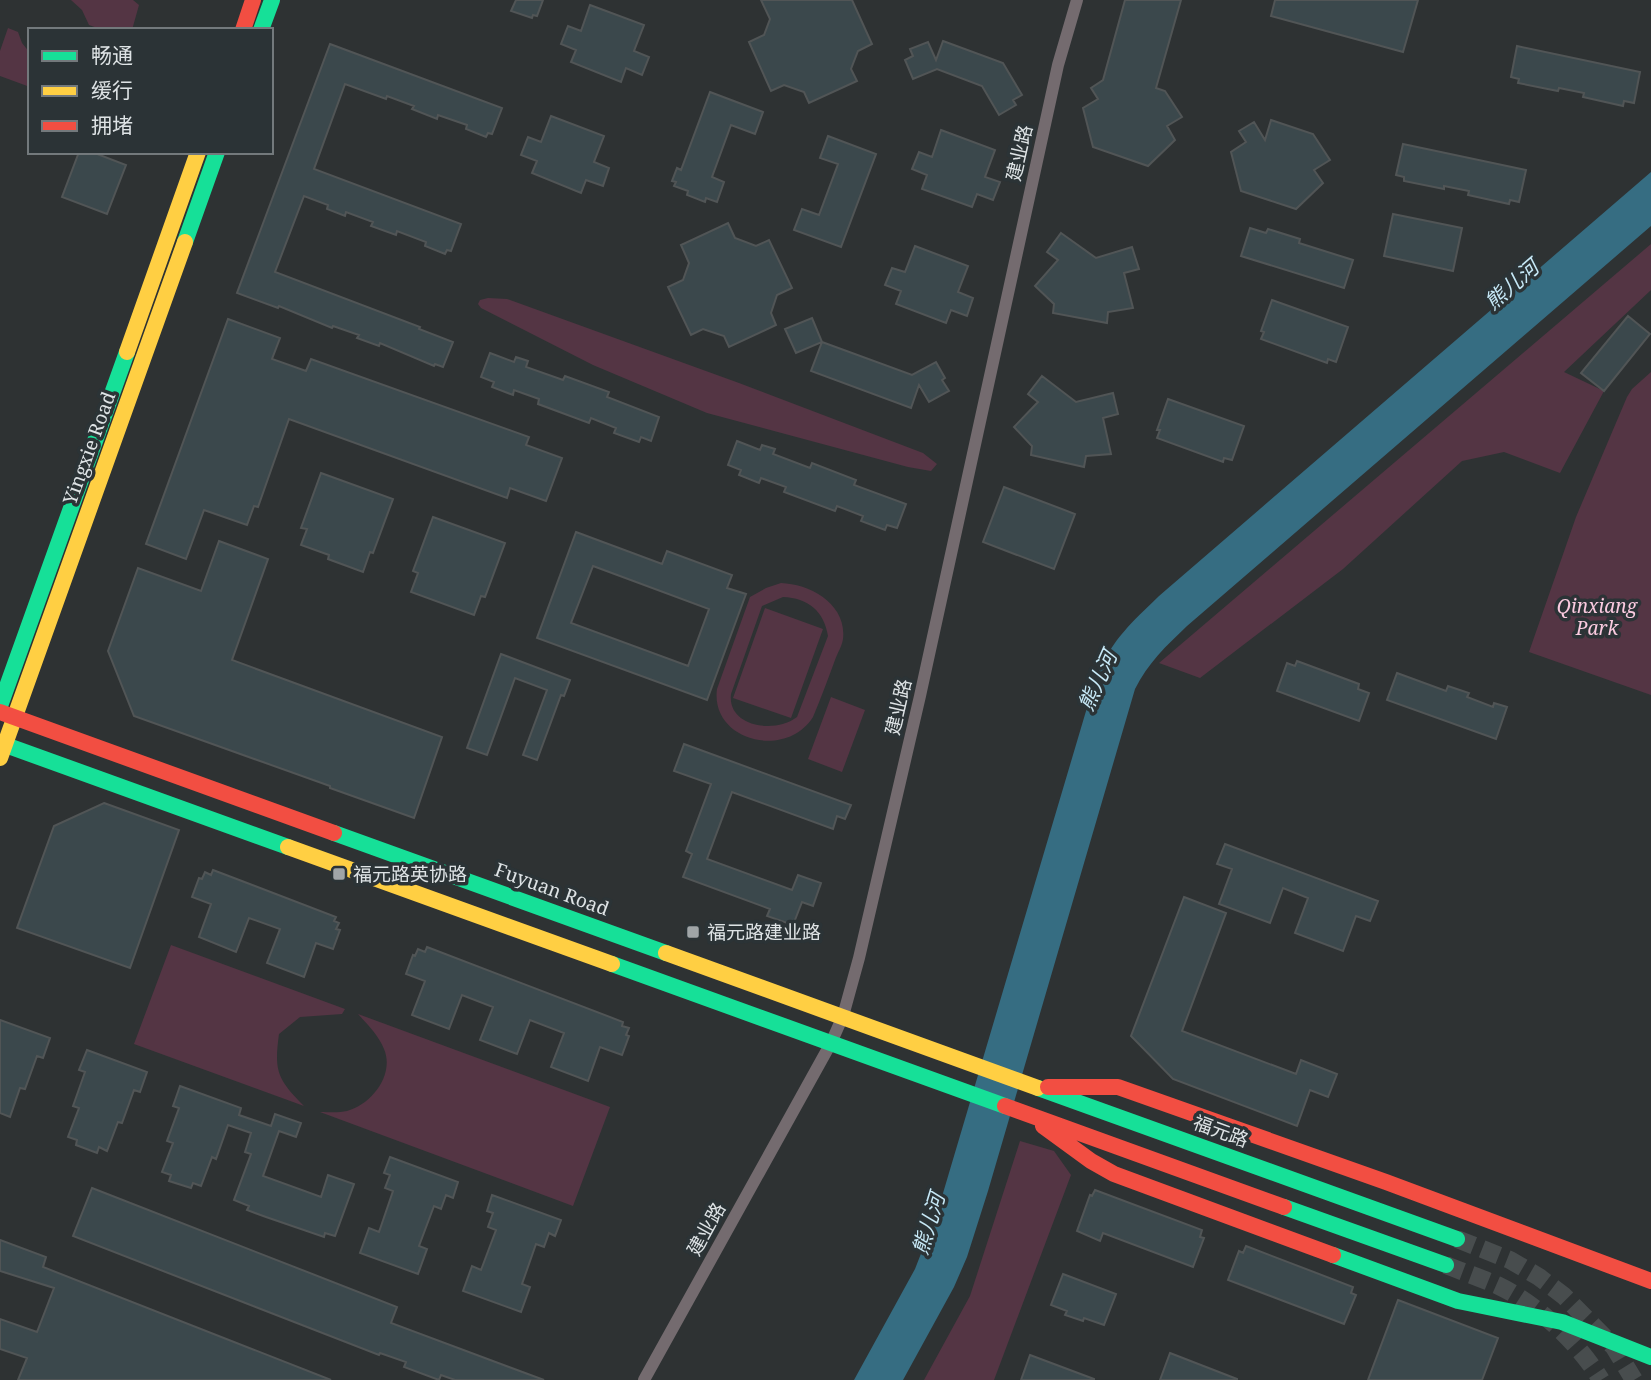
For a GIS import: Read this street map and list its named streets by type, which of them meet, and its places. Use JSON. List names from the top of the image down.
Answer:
{
  "streets": {
    "main road": ["Yingxie Road", "Fuyuan Road", "福元路"],
    "street": ["建业路"]
  },
  "crossings": [
    ["建业路", "Fuyuan Road"],
    ["Yingxie Road", "Fuyuan Road"],
    ["Fuyuan Road", "福元路"]
  ],
  "water": ["熊儿河"],
  "parks": ["Qinxiang Park"],
  "places": {
    "transit": ["福元路英协路", "福元路建业路"]
  },
  "legend": ["畅通", "缓行", "拥堵"]
}
